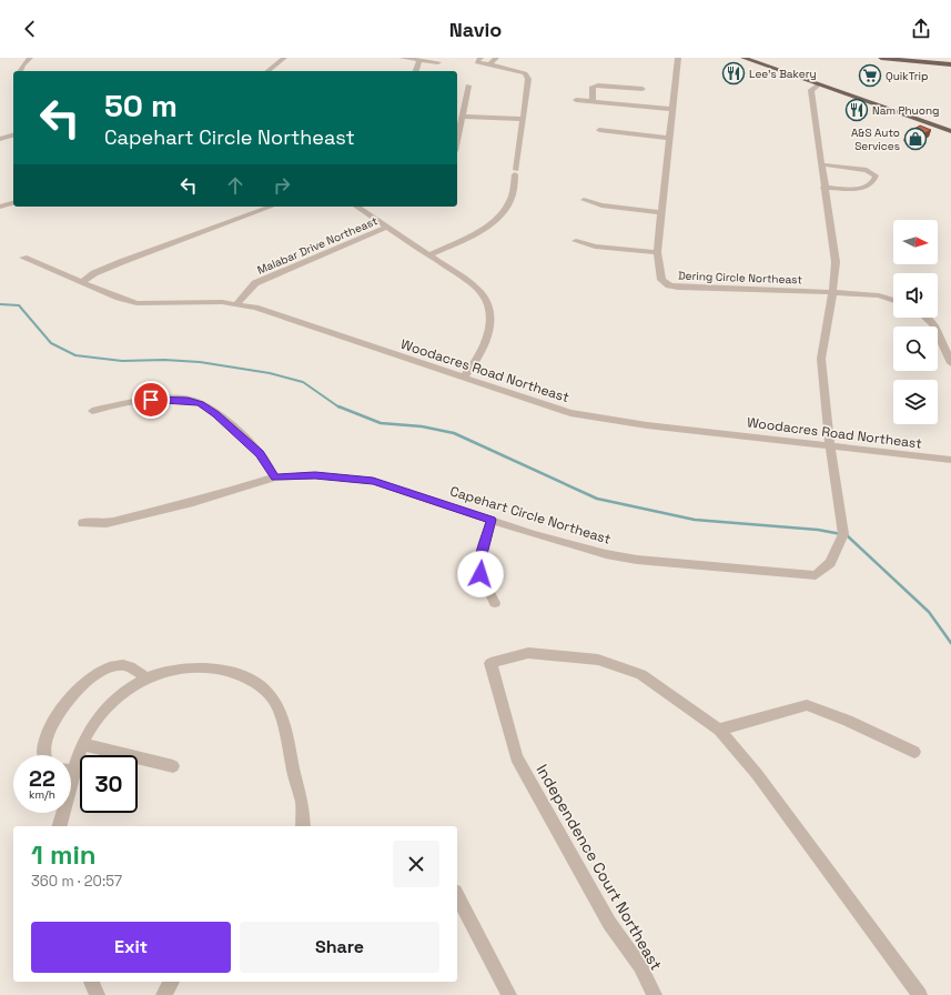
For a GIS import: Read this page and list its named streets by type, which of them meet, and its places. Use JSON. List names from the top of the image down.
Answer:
{
  "streets": {
    "street": [
      "Malabar Drive Northeast",
      "Dering Circle Northeast",
      "Woodacres Road Northeast",
      "Capehart Circle Northeast",
      "Independence Court Northeast"
    ]
  },
  "crossings": [
    ["Malabar Drive Northeast", "Woodacres Road Northeast"],
    ["Dering Circle Northeast", "Capehart Circle Northeast"],
    ["Woodacres Road Northeast", "Capehart Circle Northeast"]
  ],
  "places": {
    "restaurant": ["Lee's Bakery", "Nam Phuong"],
    "supermarket": ["QuikTrip"],
    "shop": ["A&S Auto Services"]
  },
  "north": "right",
  "page": {
    "header": "Navio",
    "turn": ["50 m", "Capehart Circle Northeast"],
    "speed": "22 km/h",
    "limit": "30",
    "heading": ["1 min", "360 m · 20:57"],
    "buttons": ["Exit", "Share"]
  }
}
